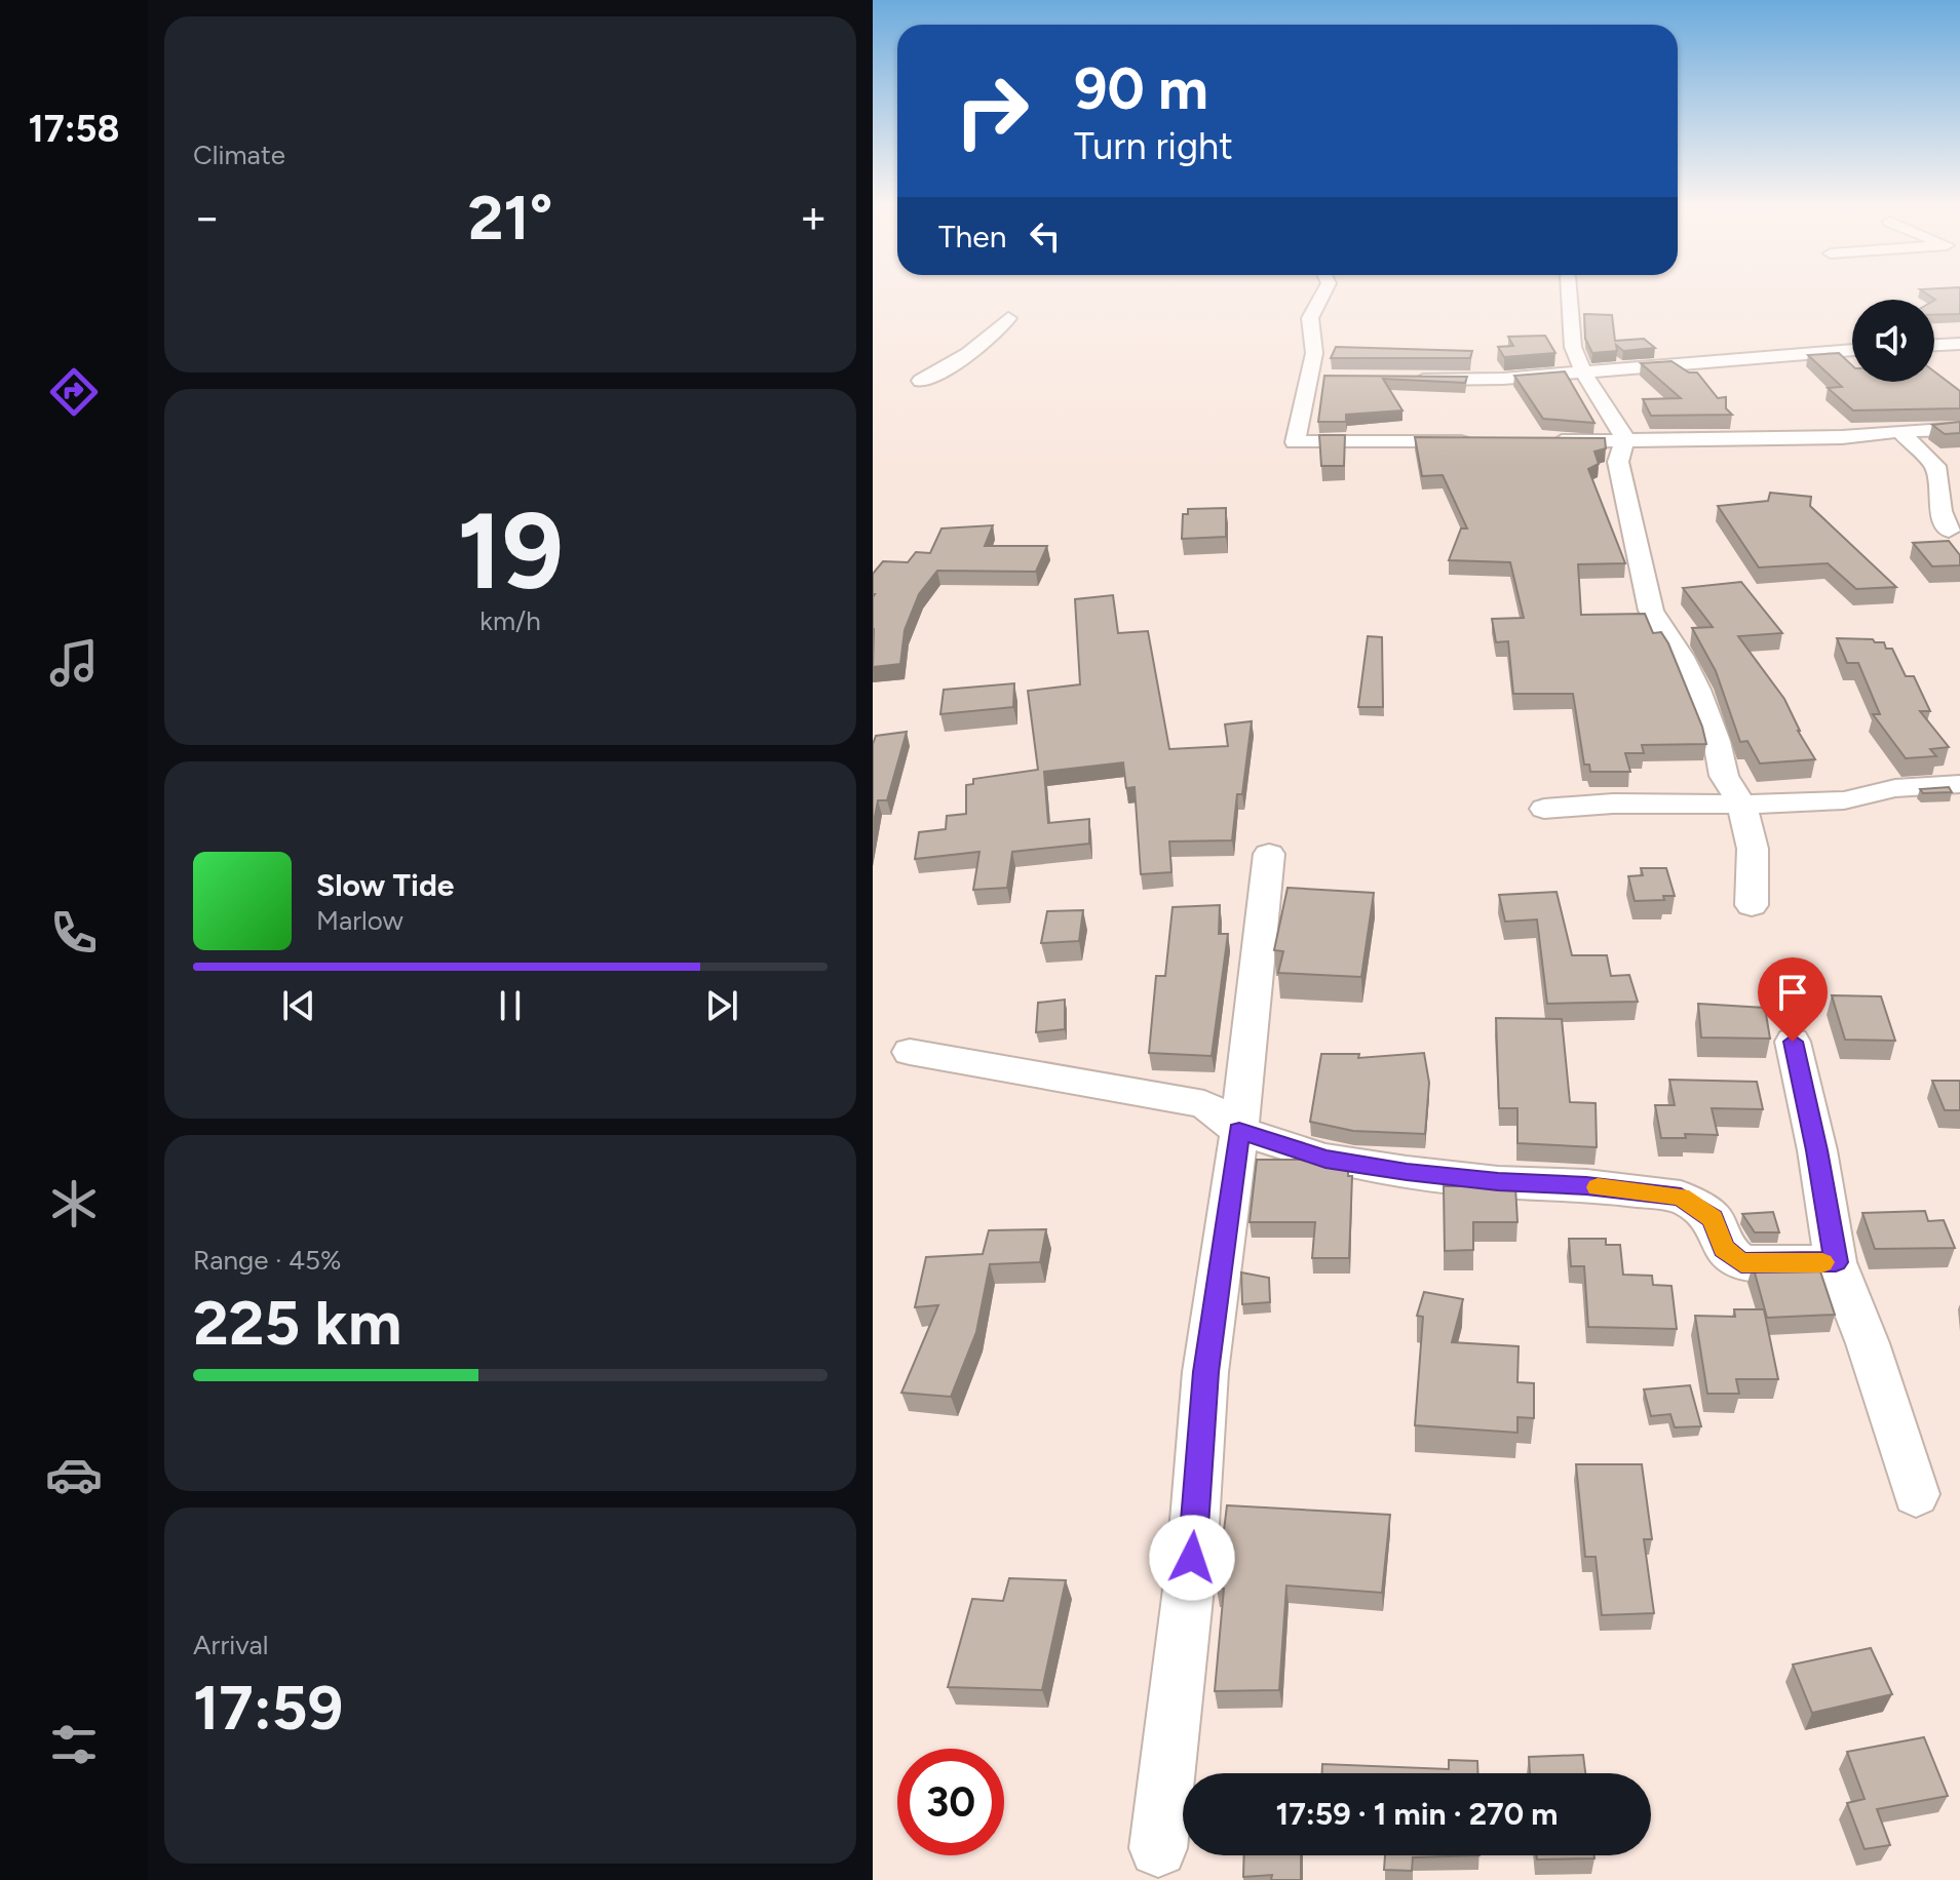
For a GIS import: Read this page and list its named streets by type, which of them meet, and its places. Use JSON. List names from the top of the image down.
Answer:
{
  "page": {
    "tabs": "17:58",
    "tile": [
      "Climate",
      ["19", "km/h"],
      ["Range · 45%", "225 km"],
      ["Arrival", "17:59"]
    ],
    "turn": ["90 m", "Turn right"],
    "heat": ["−", "21°", "+"],
    "then": "Then",
    "song": ["Slow Tide", "Marlow"],
    "limit": "30",
    "trip": "17:59 · 1 min · 270 m"
  }
}
